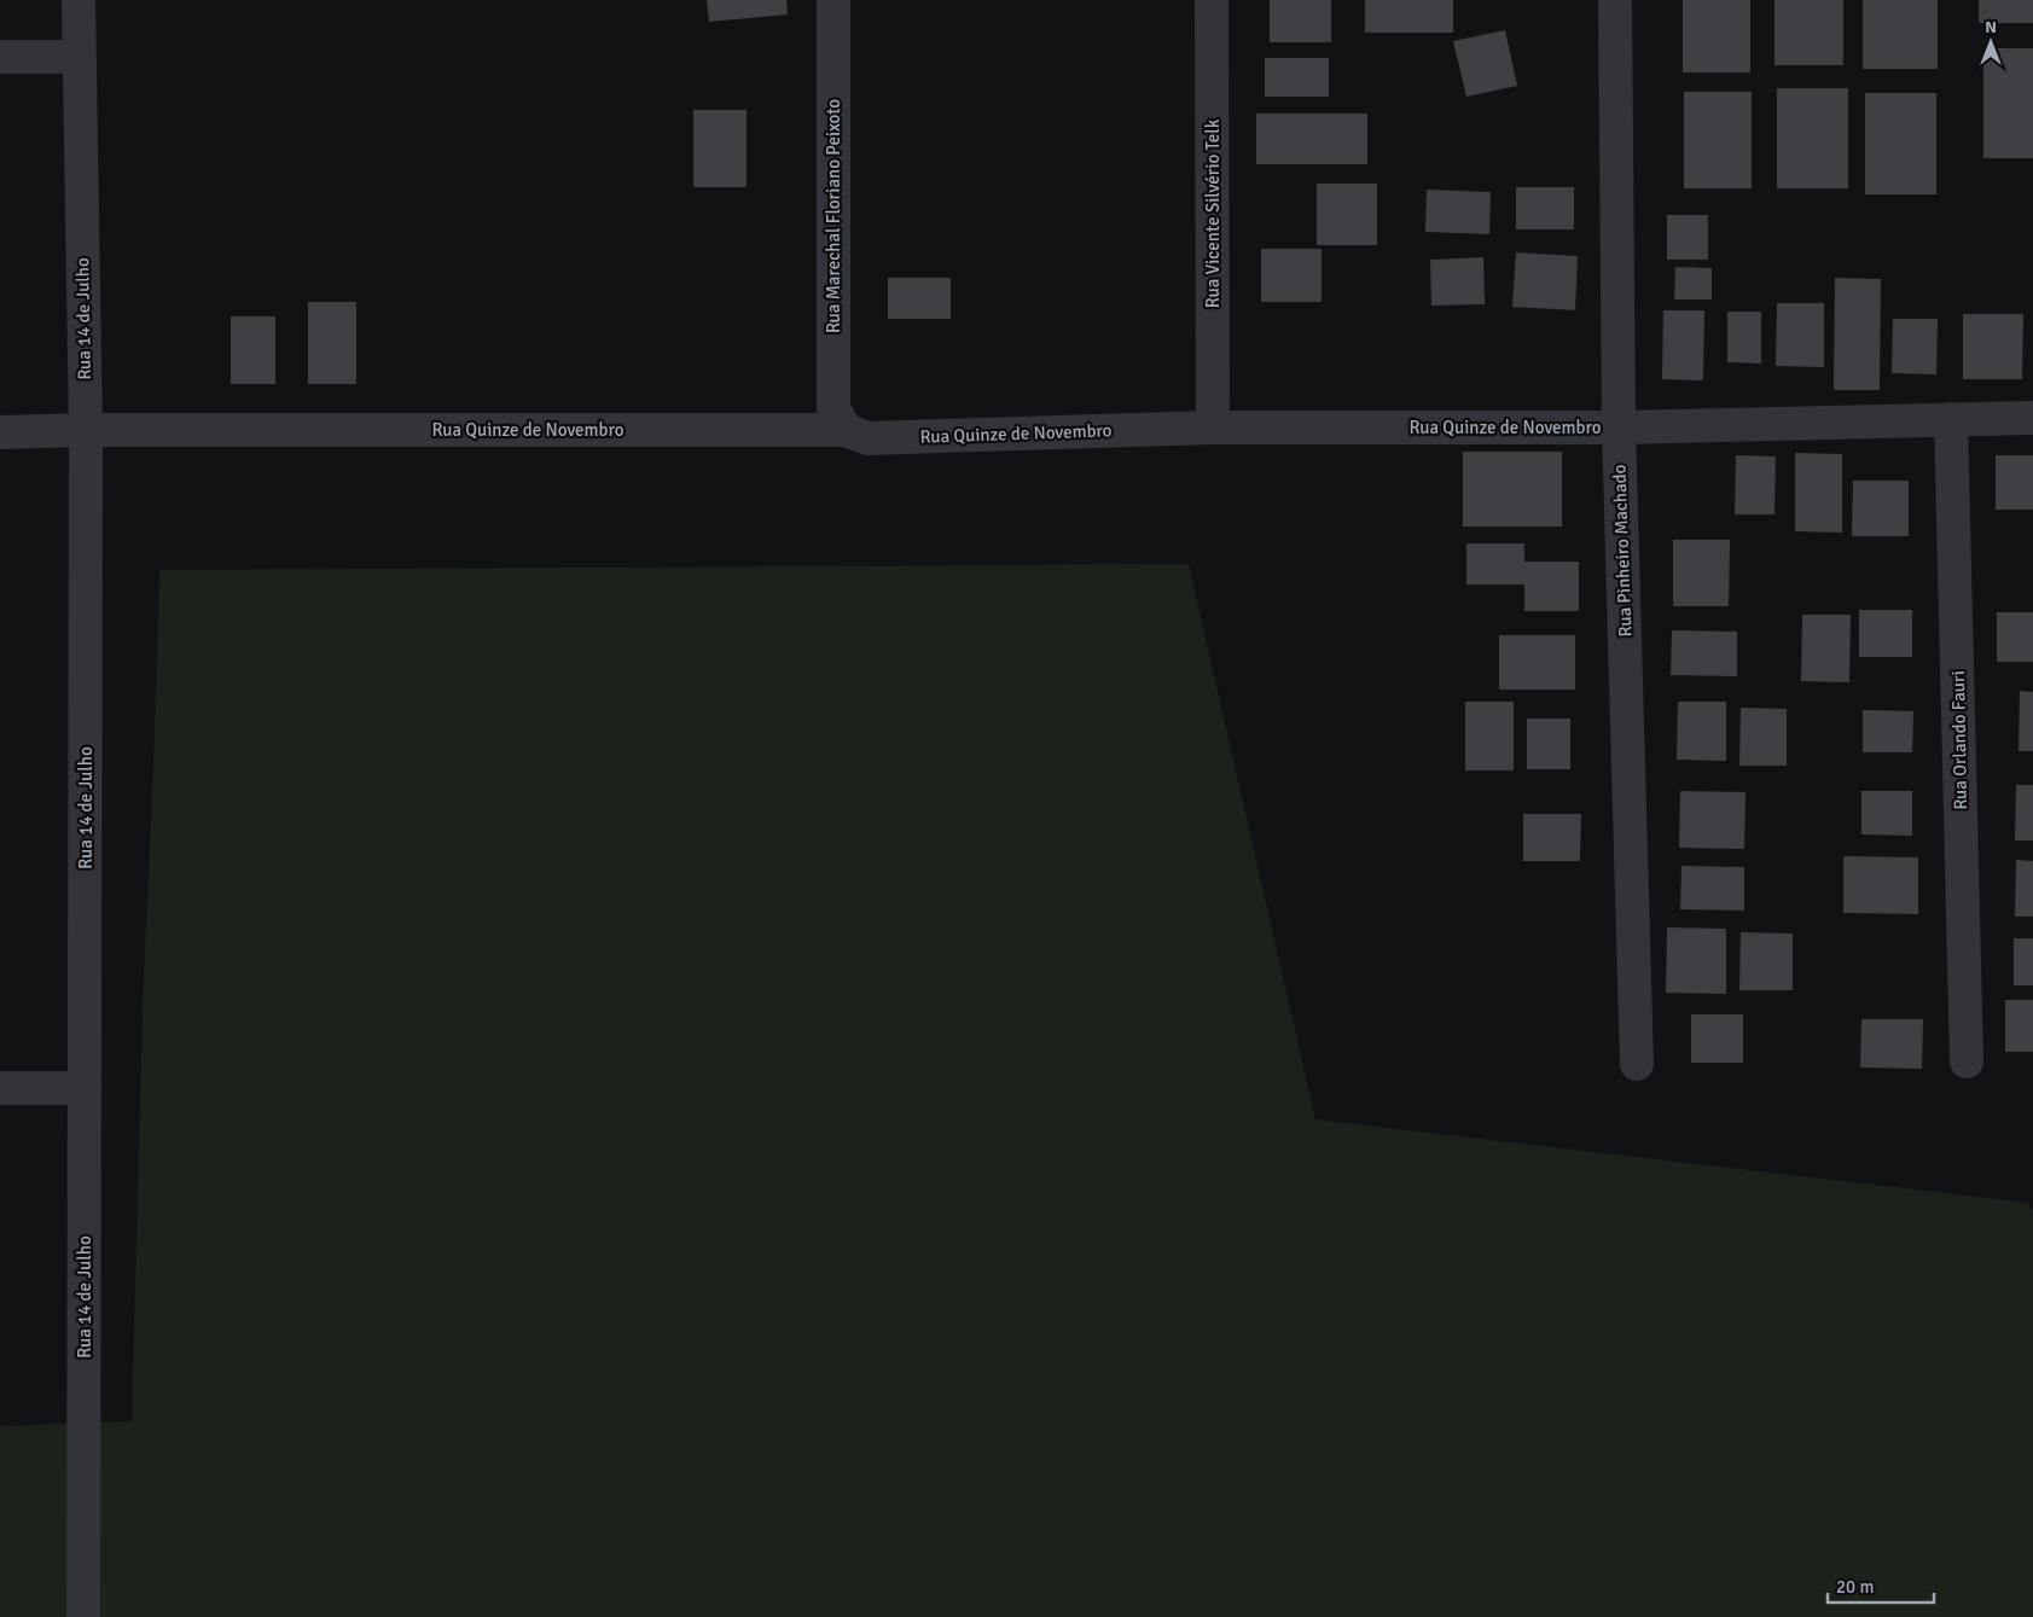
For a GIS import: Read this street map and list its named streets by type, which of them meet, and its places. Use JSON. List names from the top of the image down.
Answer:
{
  "streets": {
    "street": [
      "Rua Vicente Silvério Telk",
      "Rua Marechal Floriano Peixoto",
      "Rua 14 de Julho",
      "Rua Quinze de Novembro",
      "Rua Pinheiro Machado",
      "Rua Orlando Fauri"
    ]
  },
  "crossings": [
    ["Rua Vicente Silvério Telk", "Rua Quinze de Novembro"],
    ["Rua Marechal Floriano Peixoto", "Rua Quinze de Novembro"],
    ["Rua 14 de Julho", "Rua Quinze de Novembro"],
    ["Rua Quinze de Novembro", "Rua Pinheiro Machado"],
    ["Rua Quinze de Novembro", "Rua Orlando Fauri"]
  ],
  "scale_bar": "20 m",
  "north": "top"
}
